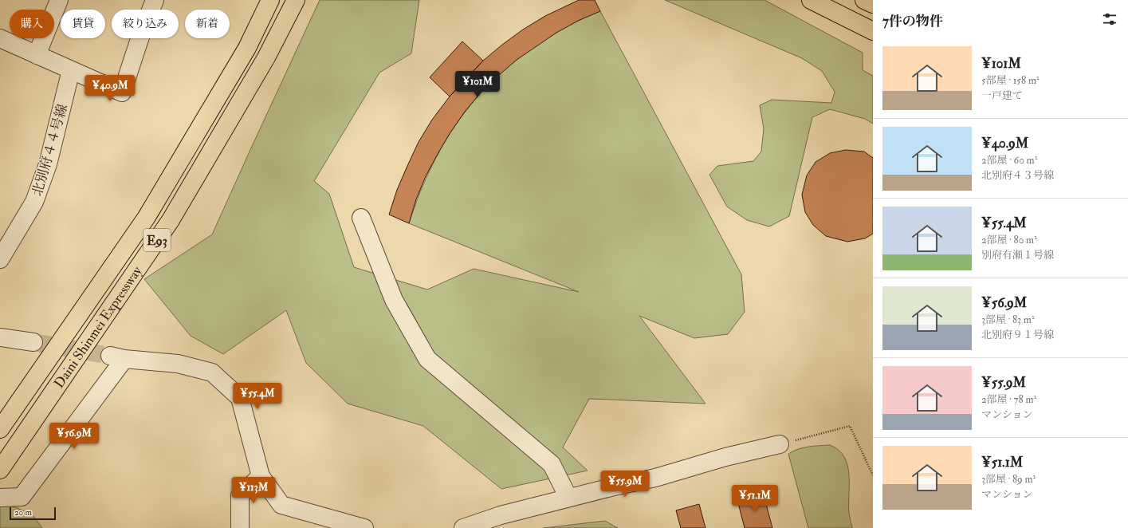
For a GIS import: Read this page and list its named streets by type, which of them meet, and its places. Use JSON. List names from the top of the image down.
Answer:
{
  "streets": {
    "highway": ["E93", "Daini Shinmei Expressway"],
    "street": ["北別府４４号線"]
  },
  "scale_bar": "20 m",
  "page": {
    "heading": "7件の物件",
    "chip": [
      "購入",
      "賃貸",
      "絞り込み",
      "新着"
    ],
    "list": [
      {
        "name": "¥101M",
        "note": "5部屋 · 158 m² · 一戸建て"
      },
      {
        "name": "¥40.9M",
        "note": "2部屋 · 60 m² · 北別府４３号線"
      },
      {
        "name": "¥55.4M",
        "note": "2部屋 · 80 m² · 別府有瀬１号線"
      },
      {
        "name": "¥56.9M",
        "note": "3部屋 · 83 m² · 北別府９１号線"
      },
      {
        "name": "¥55.9M",
        "note": "2部屋 · 78 m² · マンション"
      },
      {
        "name": "¥51.1M",
        "note": "3部屋 · 89 m² · マンション"
      }
    ],
    "price": [
      "¥101M",
      "¥40.9M",
      "¥55.4M",
      "¥56.9M",
      "¥55.9M",
      "¥113M",
      "¥51.1M"
    ],
    "scale": "20 m"
  }
}
